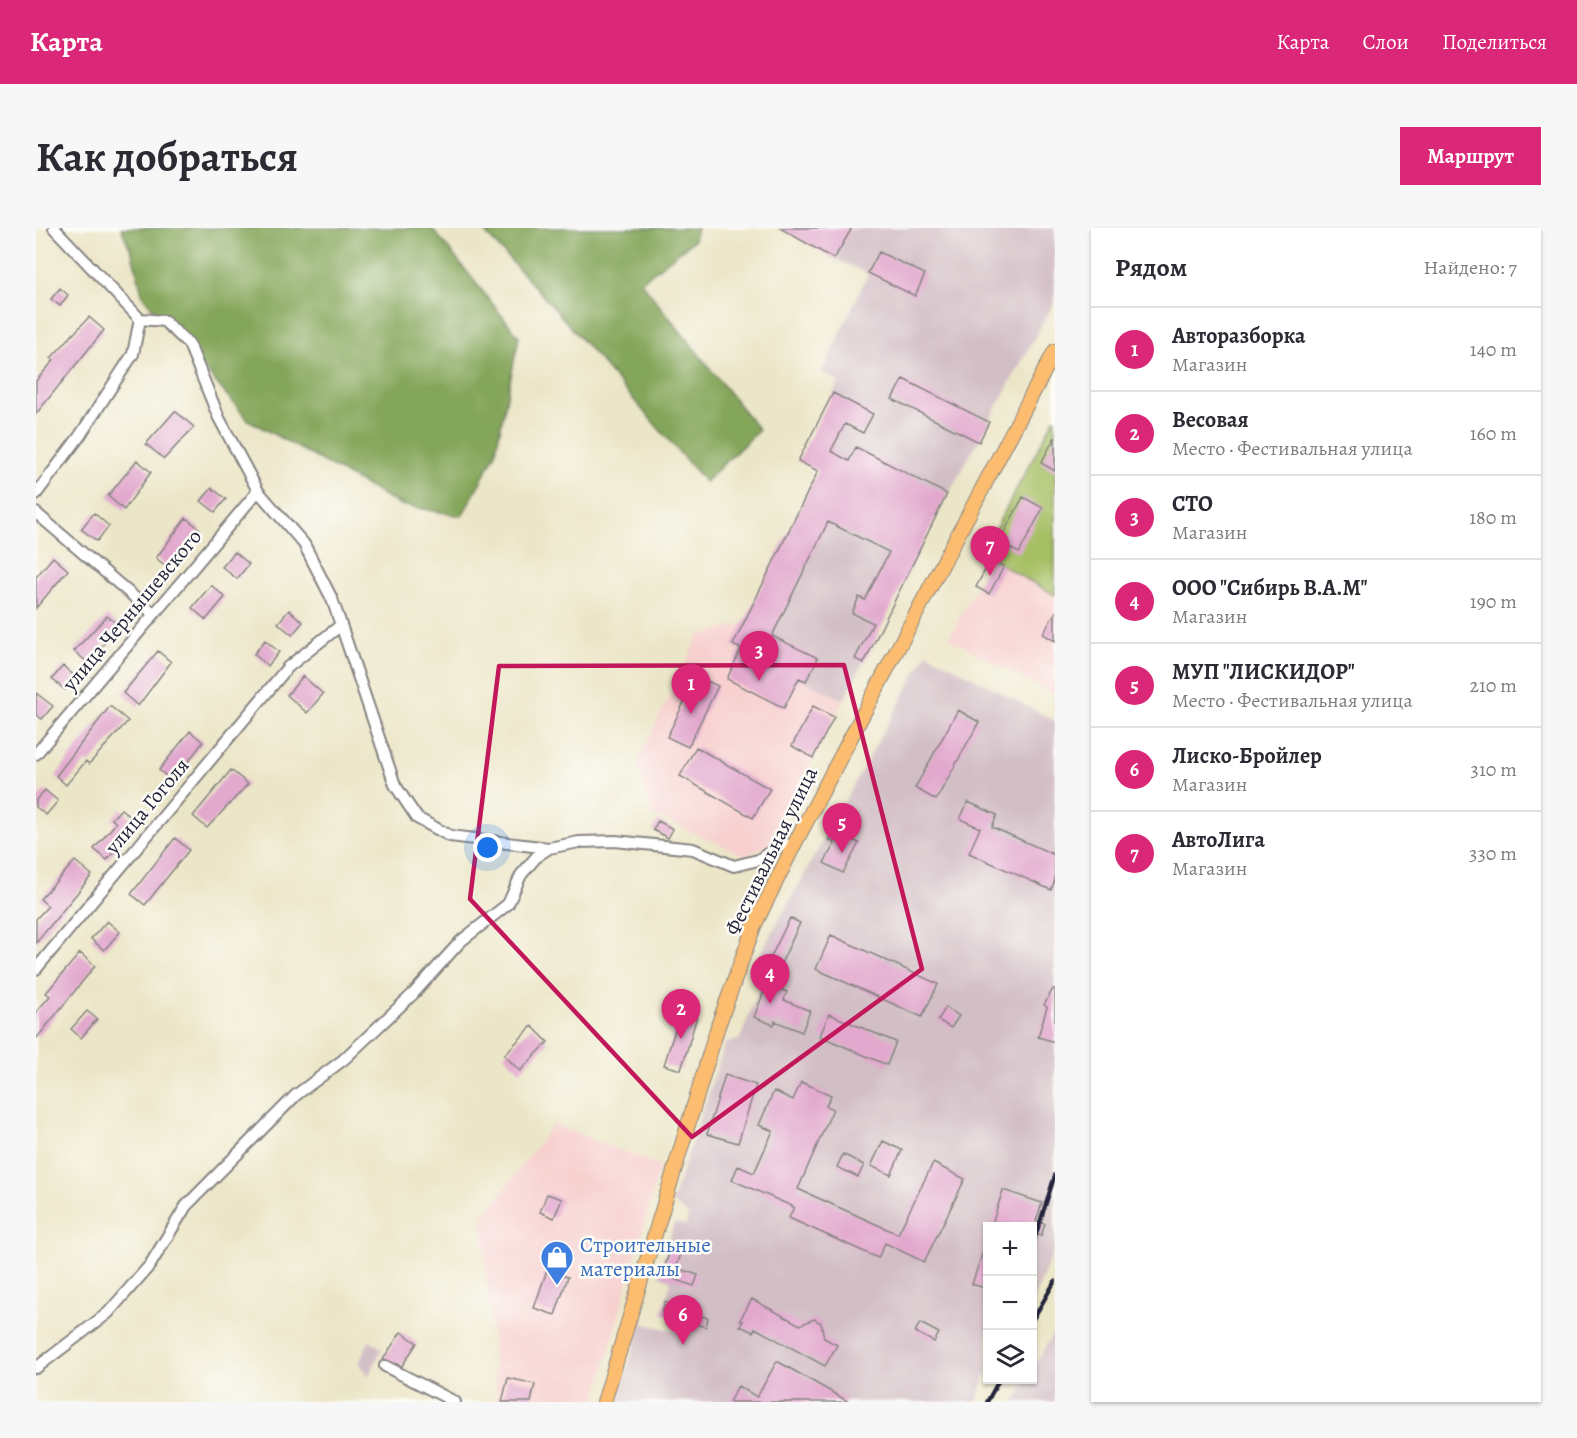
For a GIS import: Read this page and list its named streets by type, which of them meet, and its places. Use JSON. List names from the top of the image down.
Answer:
{
  "streets": {
    "main road": ["Фестивальная улица"],
    "street": ["улица Чернышевского", "улица Гоголя"]
  },
  "places": {
    "shop": ["Строительные материалы"]
  },
  "page": {
    "header": "Карта",
    "nav": ["Карта", "Слои", "Поделиться"],
    "buttons": "Маршрут",
    "title": "Как добраться",
    "heading": ["Рядом", "Найдено: 7"],
    "list": [
      {
        "mark": "1",
        "name": "Авторазборка",
        "note": "Магазин",
        "value": "140 m"
      },
      {
        "mark": "2",
        "name": "Весовая",
        "note": "Место · Фестивальная улица",
        "value": "160 m"
      },
      {
        "mark": "3",
        "name": "СТО",
        "note": "Магазин",
        "value": "180 m"
      },
      {
        "mark": "4",
        "name": "ООО \"Сибирь В.А.М\"",
        "note": "Магазин",
        "value": "190 m"
      },
      {
        "mark": "5",
        "name": "МУП \"ЛИСКИДОР\"",
        "note": "Место · Фестивальная улица",
        "value": "210 m"
      },
      {
        "mark": "6",
        "name": "Лиско-Бройлер",
        "note": "Магазин",
        "value": "310 m"
      },
      {
        "mark": "7",
        "name": "АвтоЛига",
        "note": "Магазин",
        "value": "330 m"
      }
    ],
    "pins": [
      "7",
      "3",
      "1",
      "5",
      "4",
      "2",
      "6"
    ],
    "map_buttons": ["+", "−"]
  }
}
